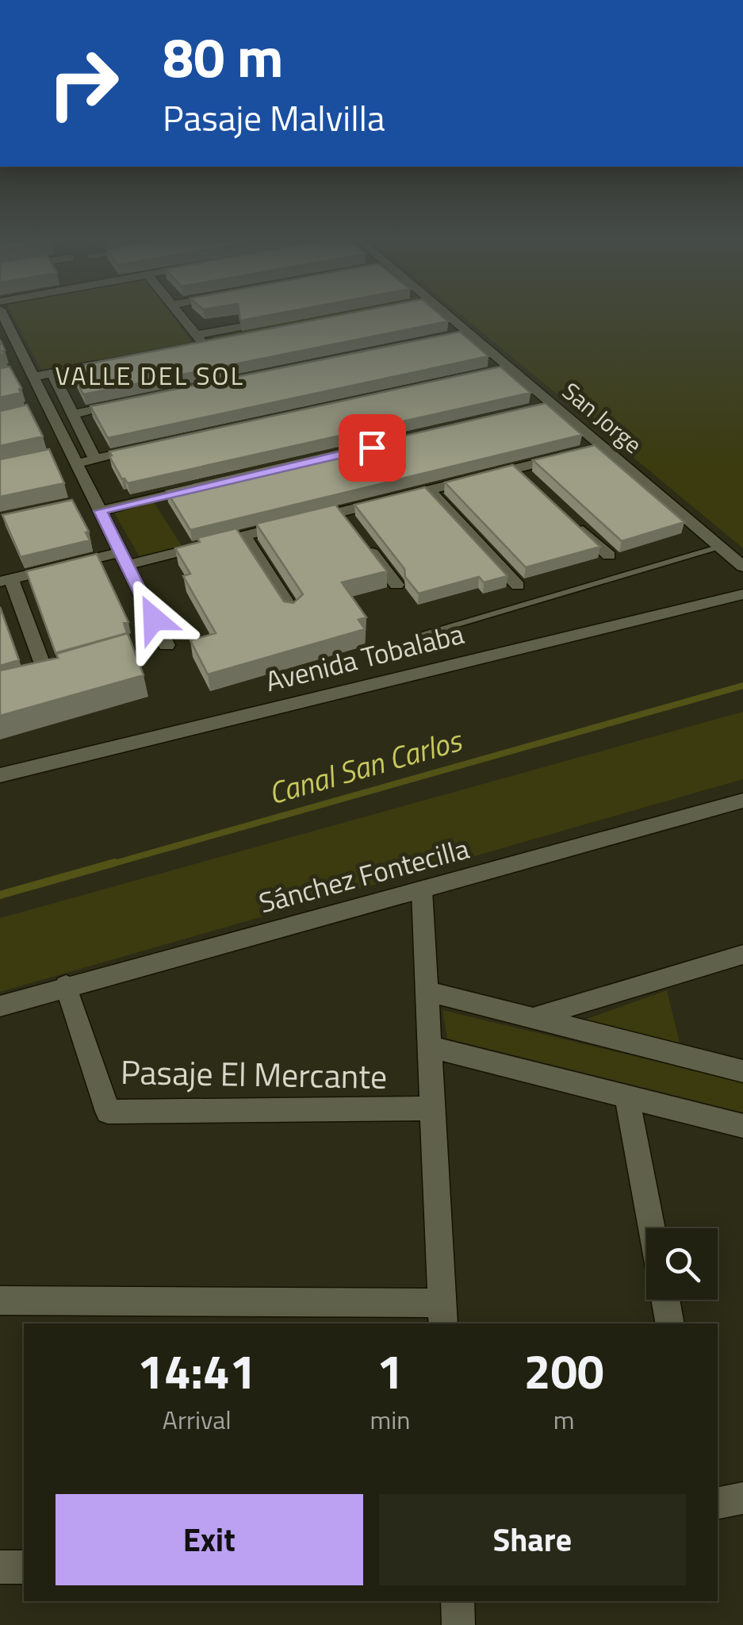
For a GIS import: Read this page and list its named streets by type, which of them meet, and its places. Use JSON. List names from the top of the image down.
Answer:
{
  "streets": {
    "street": [
      "San Jorge",
      "Avenida Tobalaba",
      "Sánchez Fontecilla",
      "Pasaje El Mercante"
    ]
  },
  "crossings": [
    ["Sánchez Fontecilla", "Pasaje El Mercante"]
  ],
  "districts": ["VALLE DEL SOL"],
  "water": ["Canal San Carlos"],
  "page": {
    "turn": ["80 m", "Pasaje Malvilla"],
    "eta": [
      "14:41",
      "Arrival",
      "1",
      "min",
      "200",
      "m"
    ],
    "buttons": ["Exit", "Share"]
  }
}
